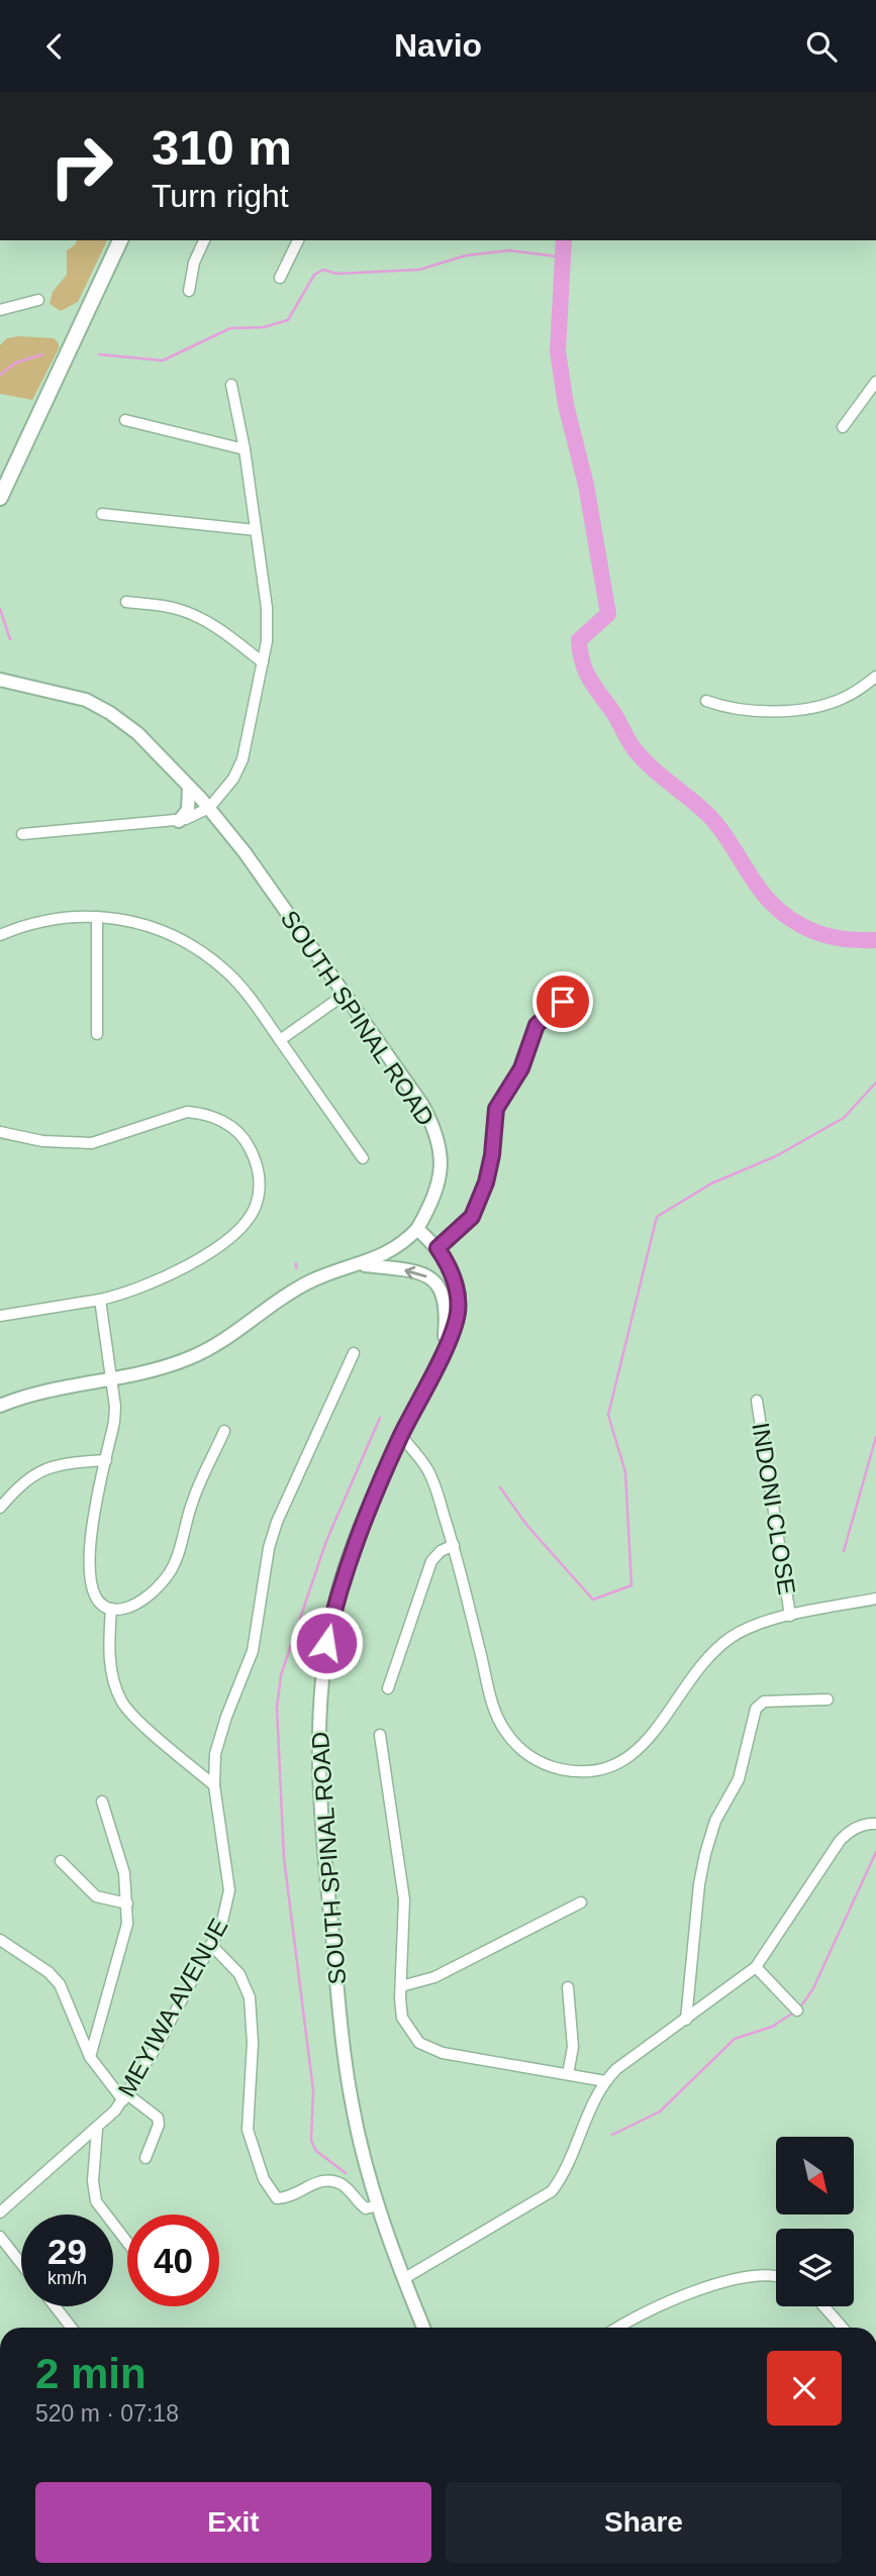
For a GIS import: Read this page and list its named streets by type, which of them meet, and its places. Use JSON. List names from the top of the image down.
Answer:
{
  "streets": {
    "street": ["SOUTH SPINAL ROAD", "INDONI CLOSE", "MEYIWA AVENUE"]
  },
  "north": "bottom right",
  "page": {
    "header": "Navio",
    "turn": ["310 m", "Turn right"],
    "speed": "29 km/h",
    "limit": "40",
    "heading": ["2 min", "520 m · 07:18"],
    "buttons": ["Exit", "Share"]
  }
}
